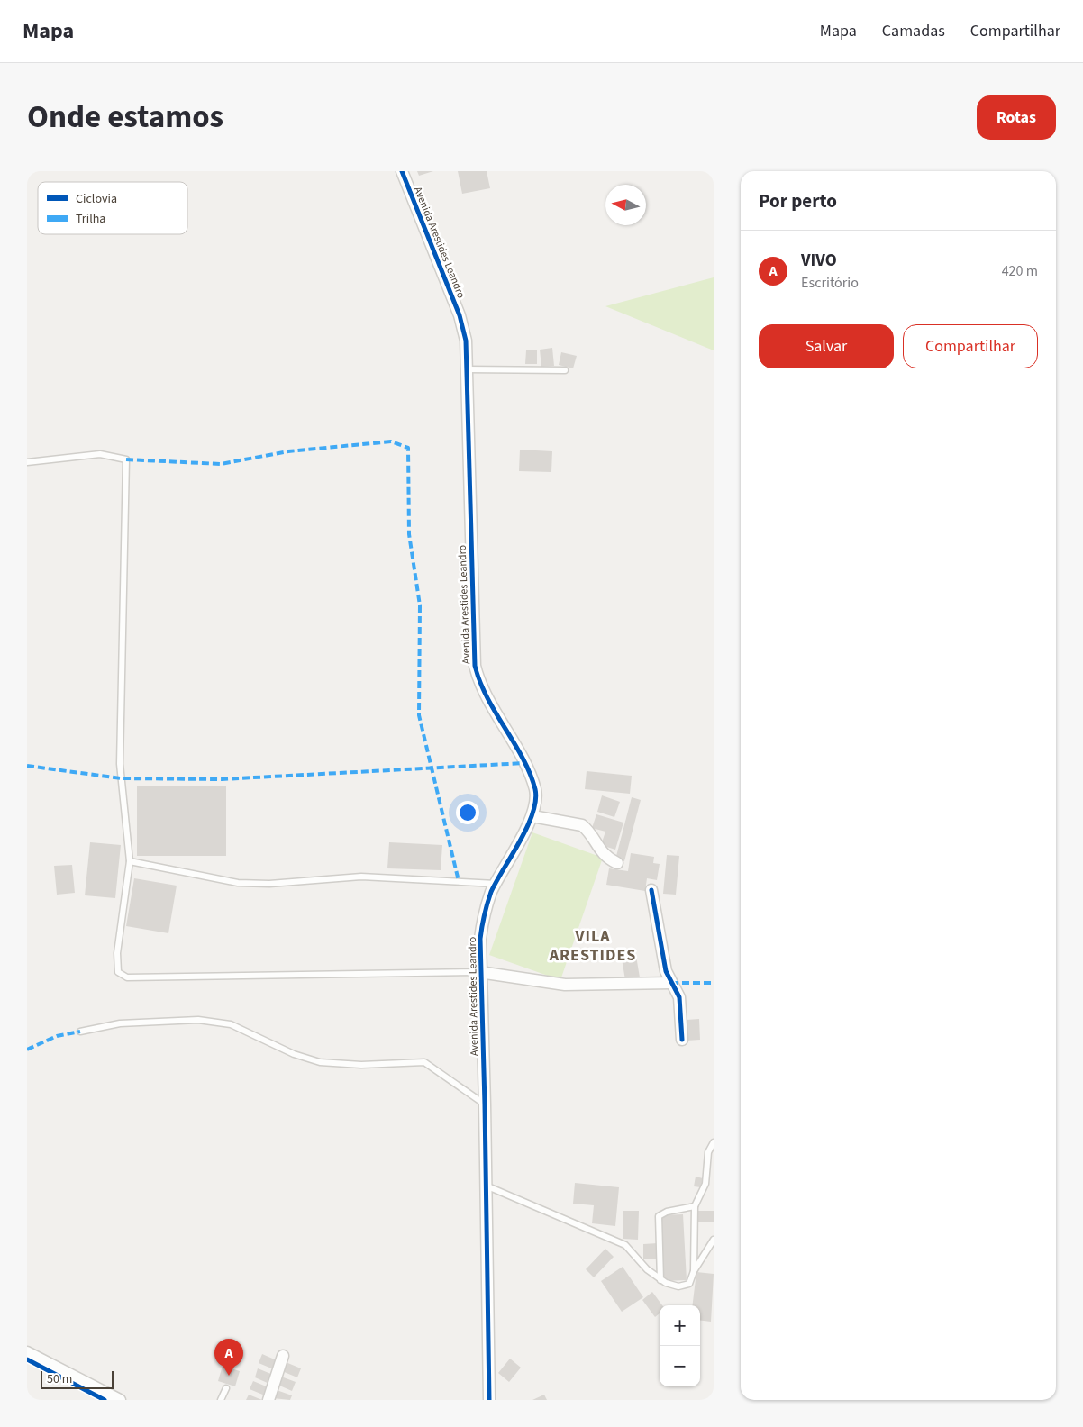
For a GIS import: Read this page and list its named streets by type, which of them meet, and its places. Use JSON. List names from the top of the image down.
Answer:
{
  "streets": {
    "street": ["Avenida Arestides Leandro"]
  },
  "districts": ["VILA ARESTIDES"],
  "legend": ["Ciclovia", "Trilha"],
  "scale_bar": "50 m",
  "north": "left",
  "page": {
    "header": "Mapa",
    "nav": ["Mapa", "Camadas", "Compartilhar"],
    "title": "Onde estamos",
    "buttons": [
      "Rotas",
      ["Salvar", "Compartilhar"]
    ],
    "heading": "Por perto",
    "list": [
      {
        "mark": "A",
        "name": "VIVO",
        "note": "Escritório",
        "value": "420 m"
      }
    ],
    "map_buttons": ["+", "−"],
    "pins": "A",
    "scale": "50 m"
  }
}
